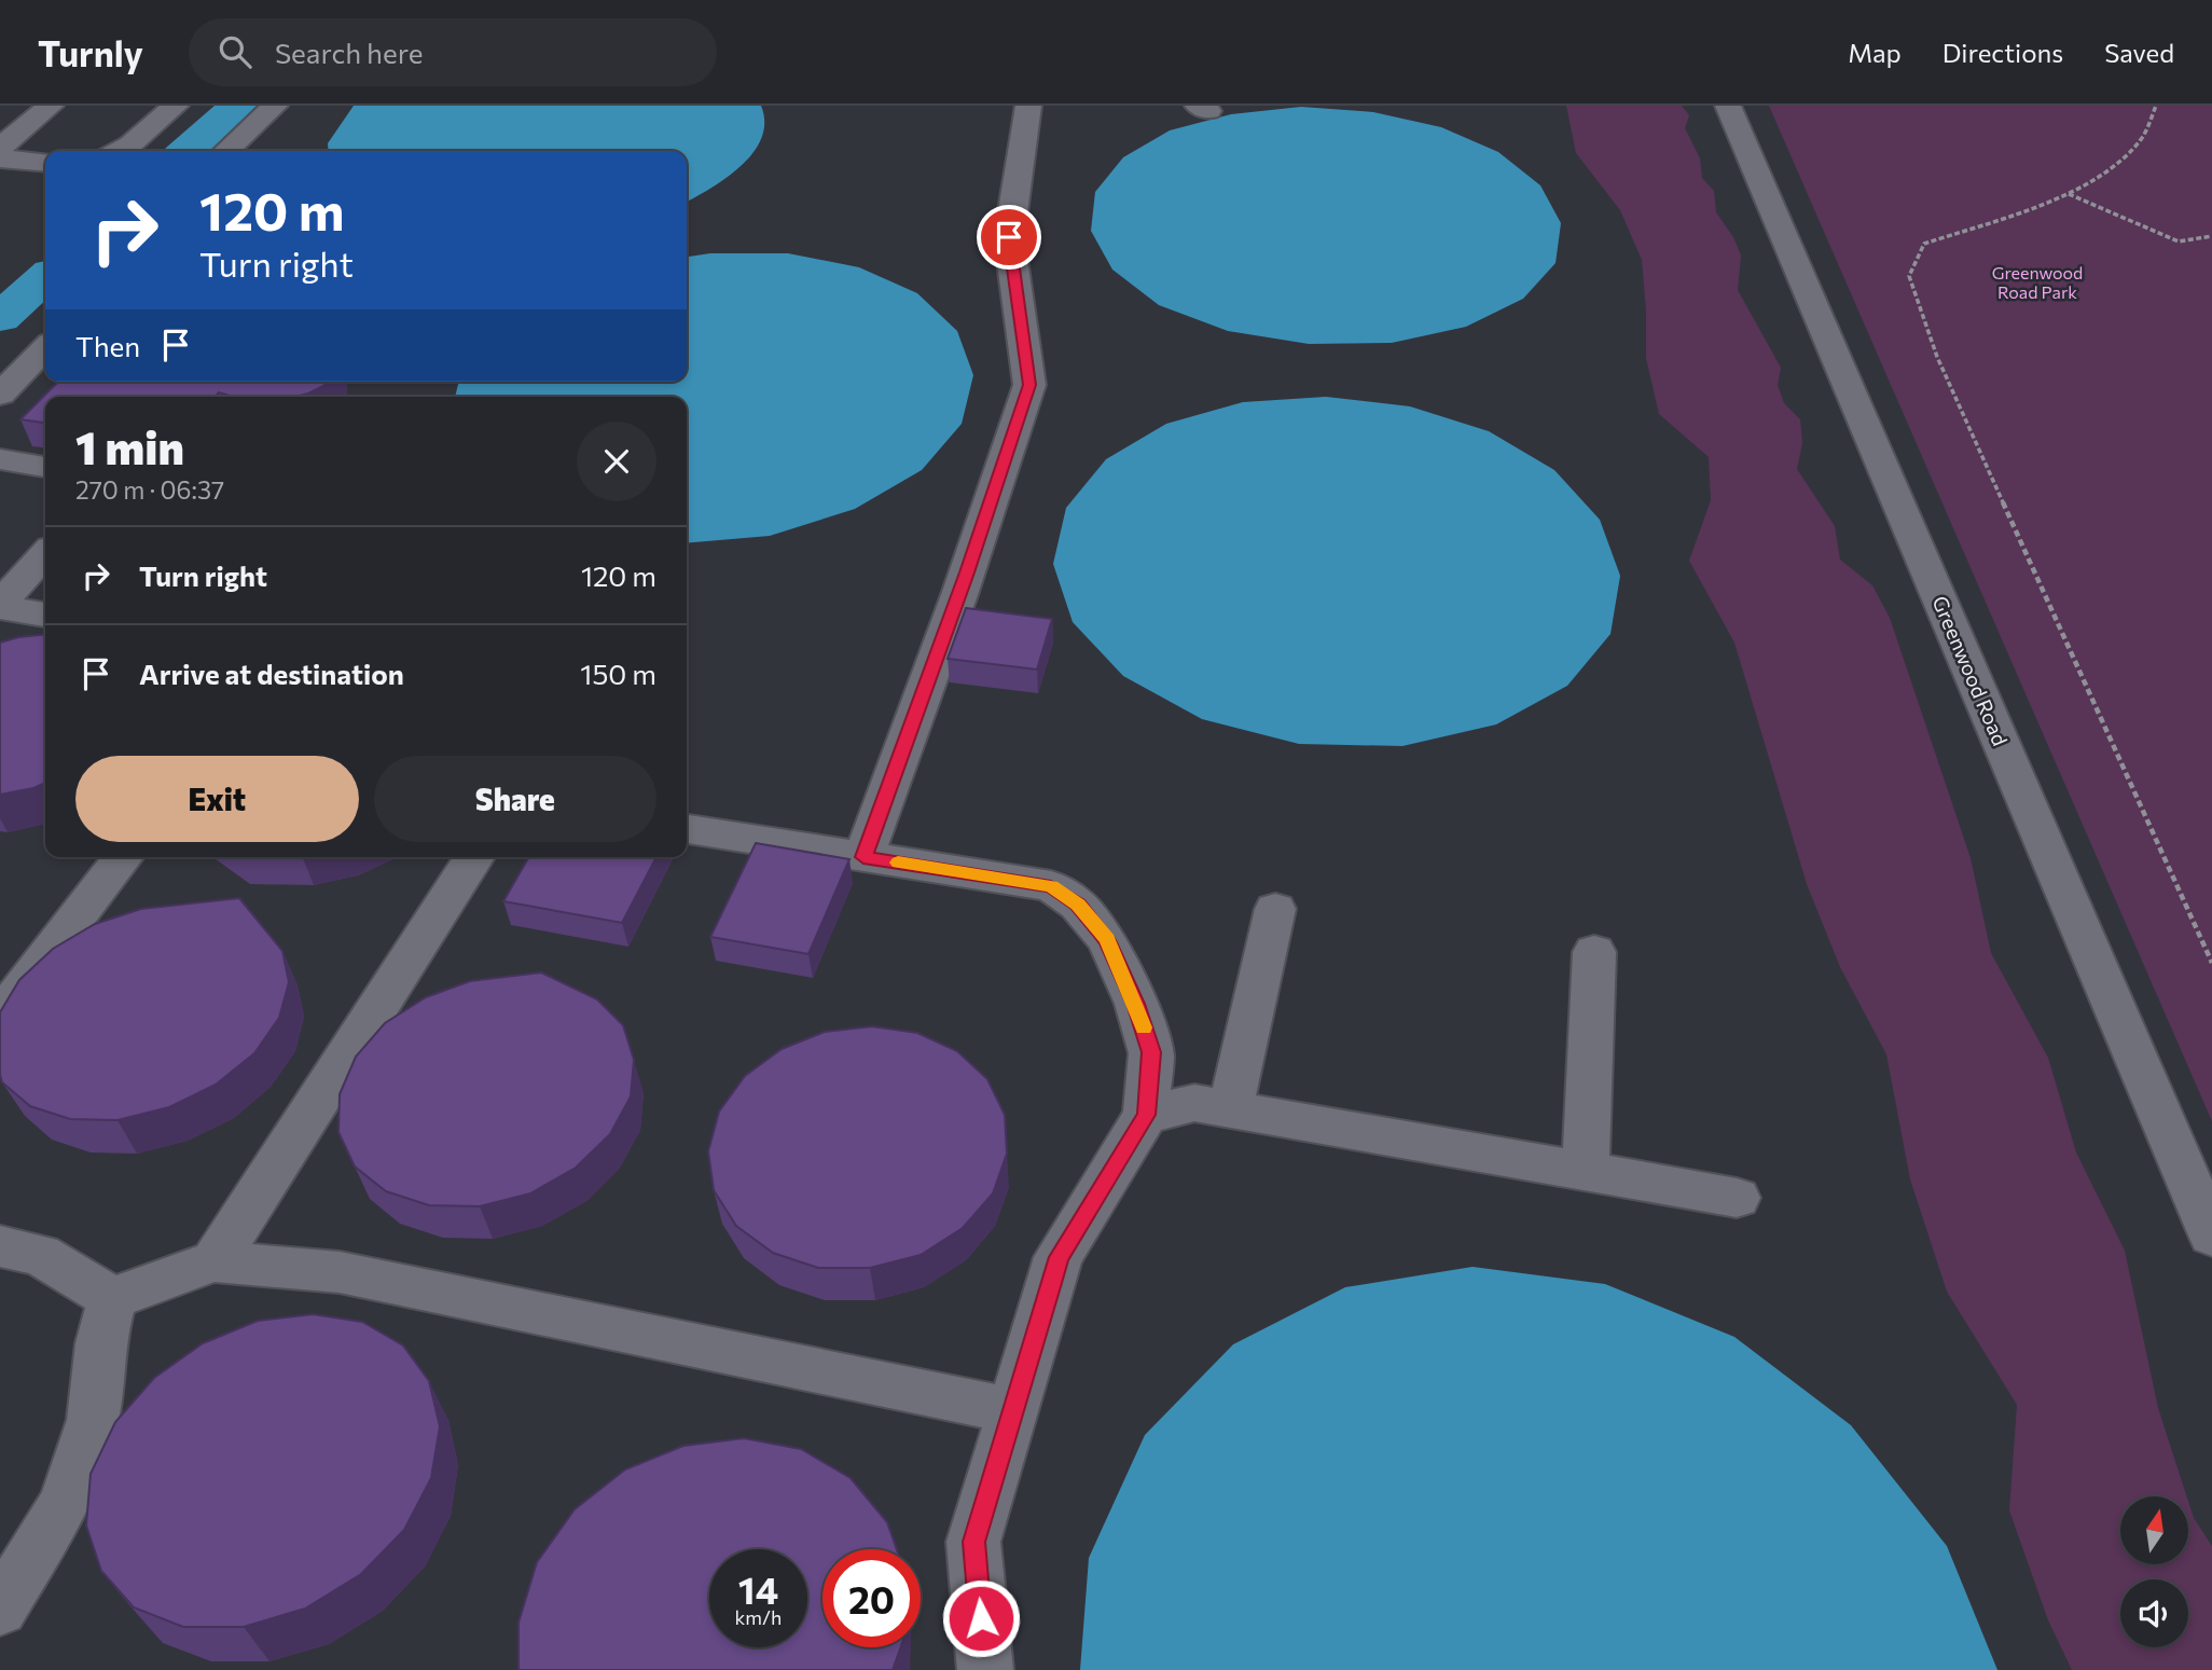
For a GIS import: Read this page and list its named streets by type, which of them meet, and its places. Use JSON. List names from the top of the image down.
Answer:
{
  "streets": {
    "street": ["Greenwood Road"]
  },
  "parks": ["Greenwood Road Park"],
  "north": "top",
  "page": {
    "header": "Turnly",
    "search": "Search here",
    "nav": ["Map", "Directions", "Saved"],
    "turn": ["120 m", "Turn right"],
    "then": "Then",
    "heading": ["1 min", "270 m · 06:37"],
    "list": [
      {
        "name": "Turn right",
        "value": "120 m"
      },
      {
        "name": "Arrive at destination",
        "value": "150 m"
      }
    ],
    "buttons": ["Exit", "Share"],
    "speed": "14 km/h",
    "limit": "20"
  }
}
